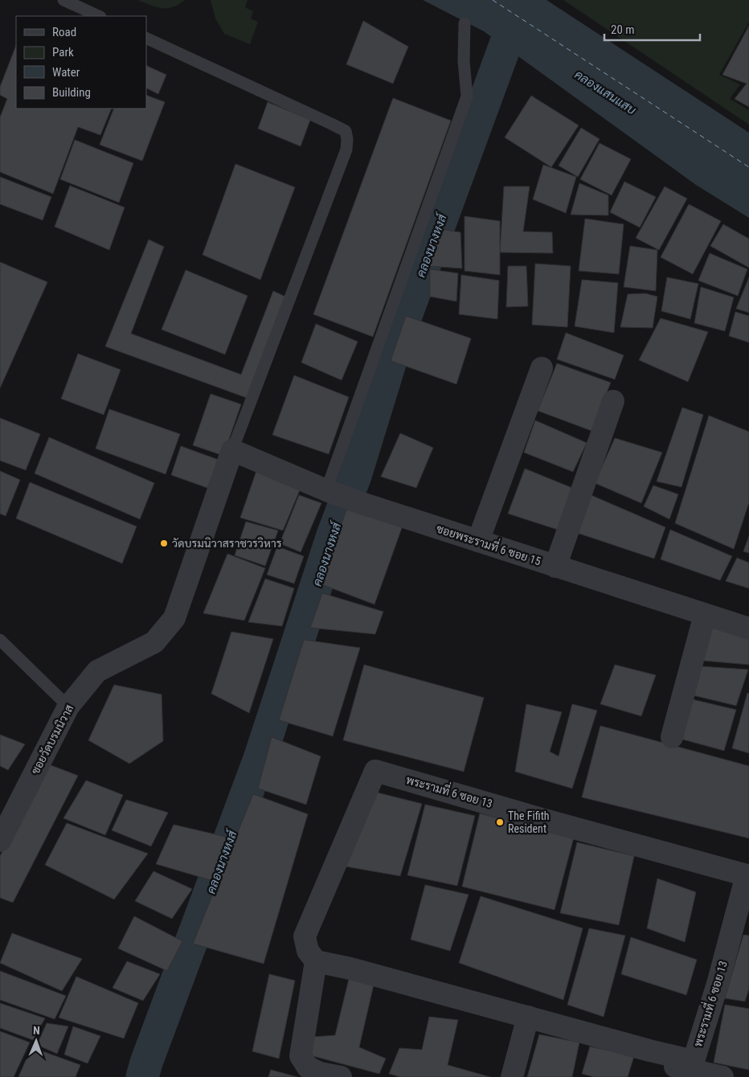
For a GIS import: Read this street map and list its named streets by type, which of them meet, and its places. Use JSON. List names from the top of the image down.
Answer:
{
  "streets": {
    "street": ["ซอยพระรามที่ 6 ซอย 15", "ซอยวัดบรมนิวาส", "พระรามที่ 6 ซอย 13"]
  },
  "crossings": [
    ["ซอยพระรามที่ 6 ซอย 15", "ซอยวัดบรมนิวาส"]
  ],
  "water": ["คลองแสนแสบ", "คลองนางหงส์"],
  "places": ["วัดบรมนิวาสราชวรวิหาร", "The Fifith Resident"],
  "legend": [
    "Road",
    "Park",
    "Water",
    "Building"
  ],
  "scale_bar": "20 m",
  "north": "top"
}
